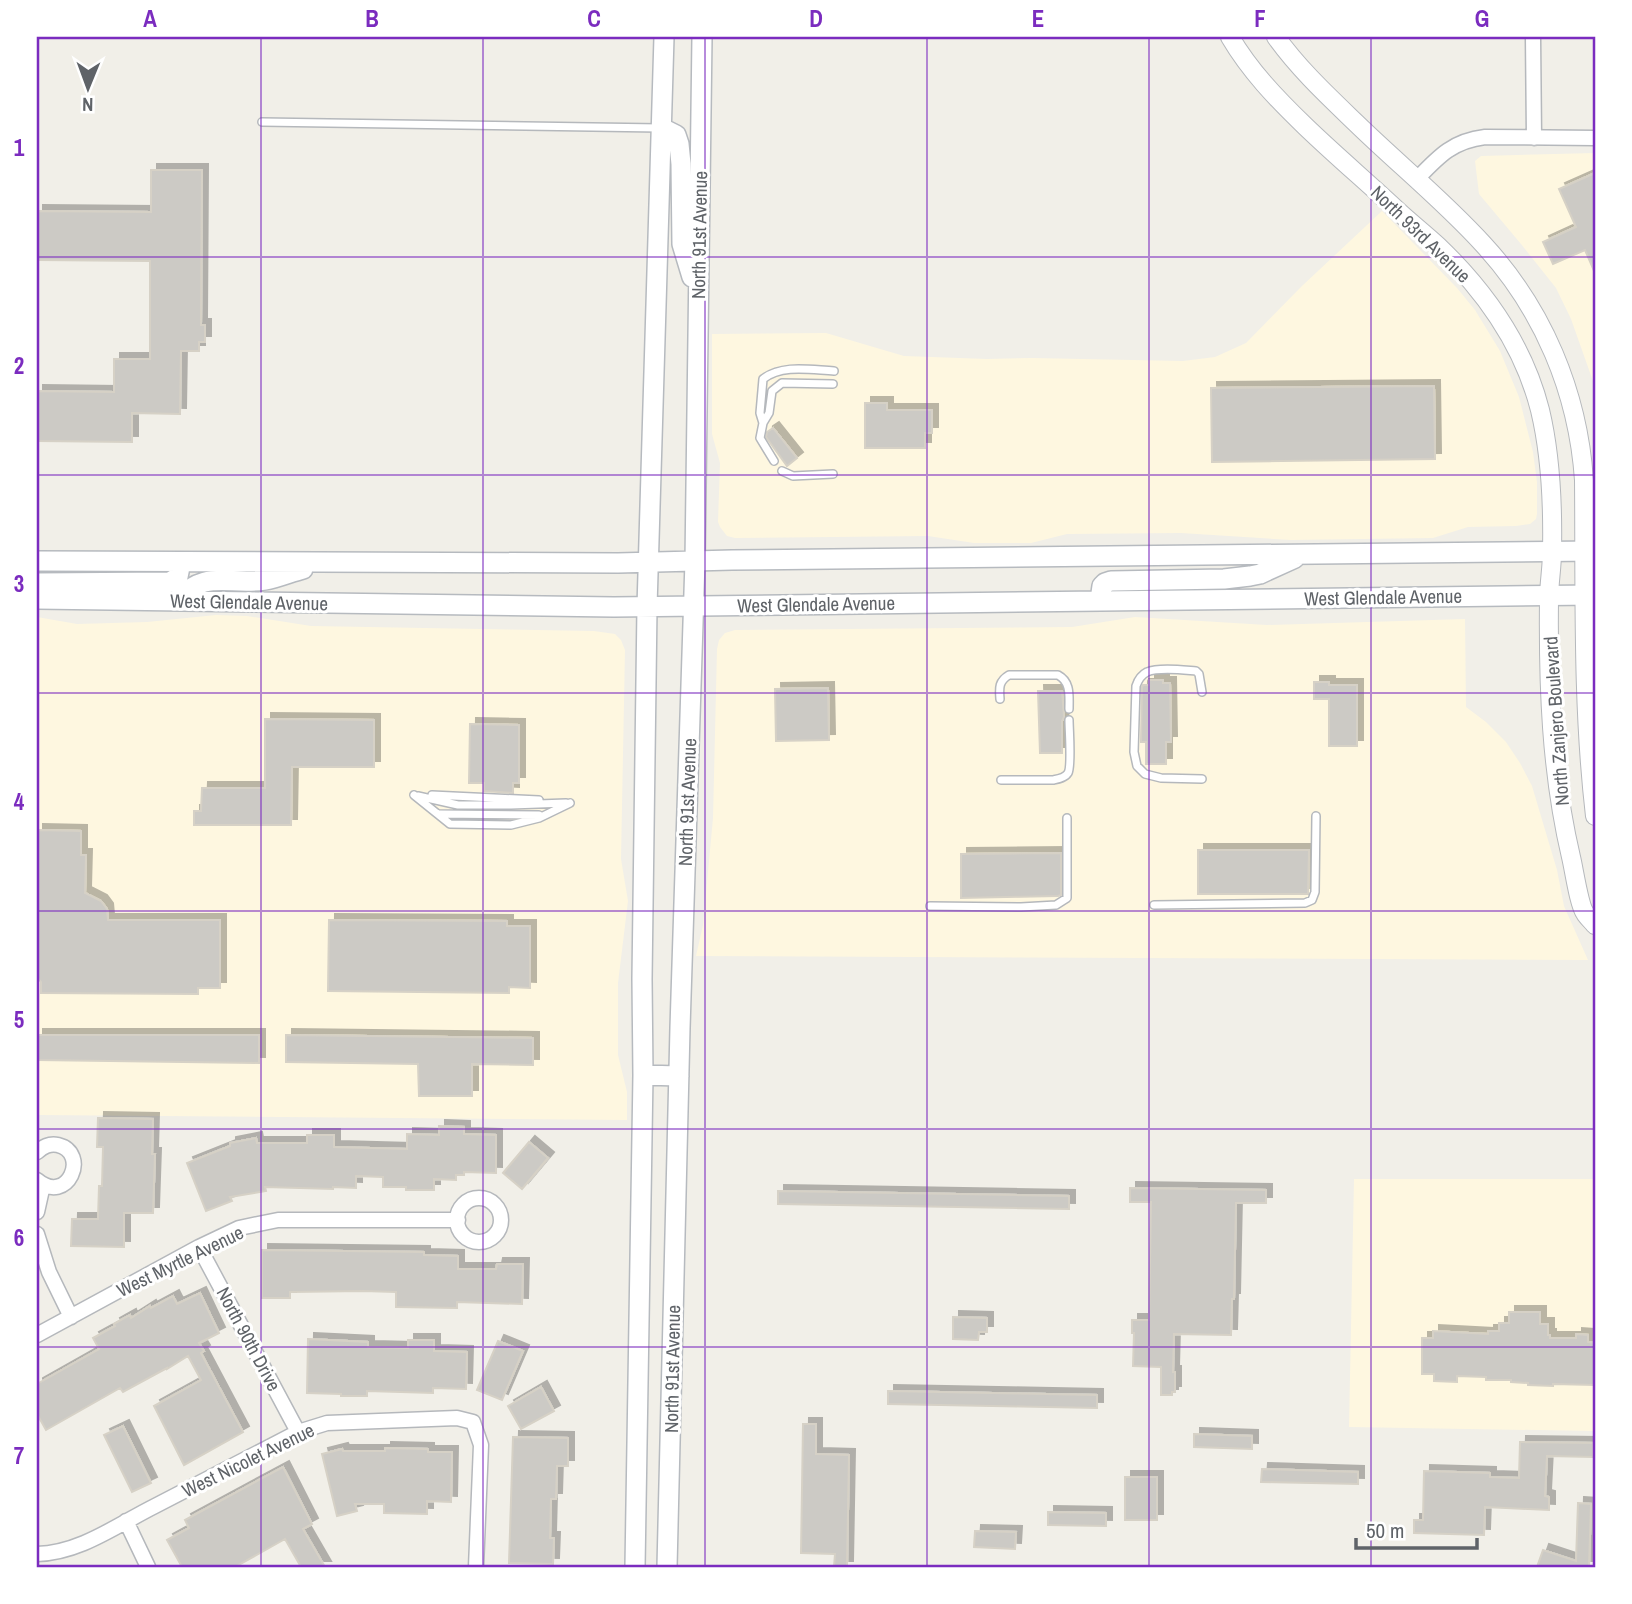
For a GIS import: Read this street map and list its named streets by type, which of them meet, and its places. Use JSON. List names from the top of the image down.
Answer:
{
  "streets": {
    "main road": ["North 91st Avenue", "West Glendale Avenue"],
    "street": [
      "North 93rd Avenue",
      "North Zanjero Boulevard",
      "West Myrtle Avenue",
      "North 90th Drive",
      "West Nicolet Avenue"
    ]
  },
  "crossings": [
    ["North 93rd Avenue", "West Glendale Avenue"],
    ["North 93rd Avenue", "North Zanjero Boulevard"],
    ["North 91st Avenue", "West Glendale Avenue"],
    ["West Glendale Avenue", "North Zanjero Boulevard"],
    ["West Myrtle Avenue", "North 90th Drive"],
    ["North 90th Drive", "West Nicolet Avenue"]
  ],
  "scale_bar": "50 m",
  "north": "bottom",
  "grid": {
    "columns": [
      "A",
      "B",
      "C",
      "D",
      "E",
      "F",
      "G"
    ],
    "rows": [
      "1",
      "2",
      "3",
      "4",
      "5",
      "6",
      "7"
    ]
  }
}
